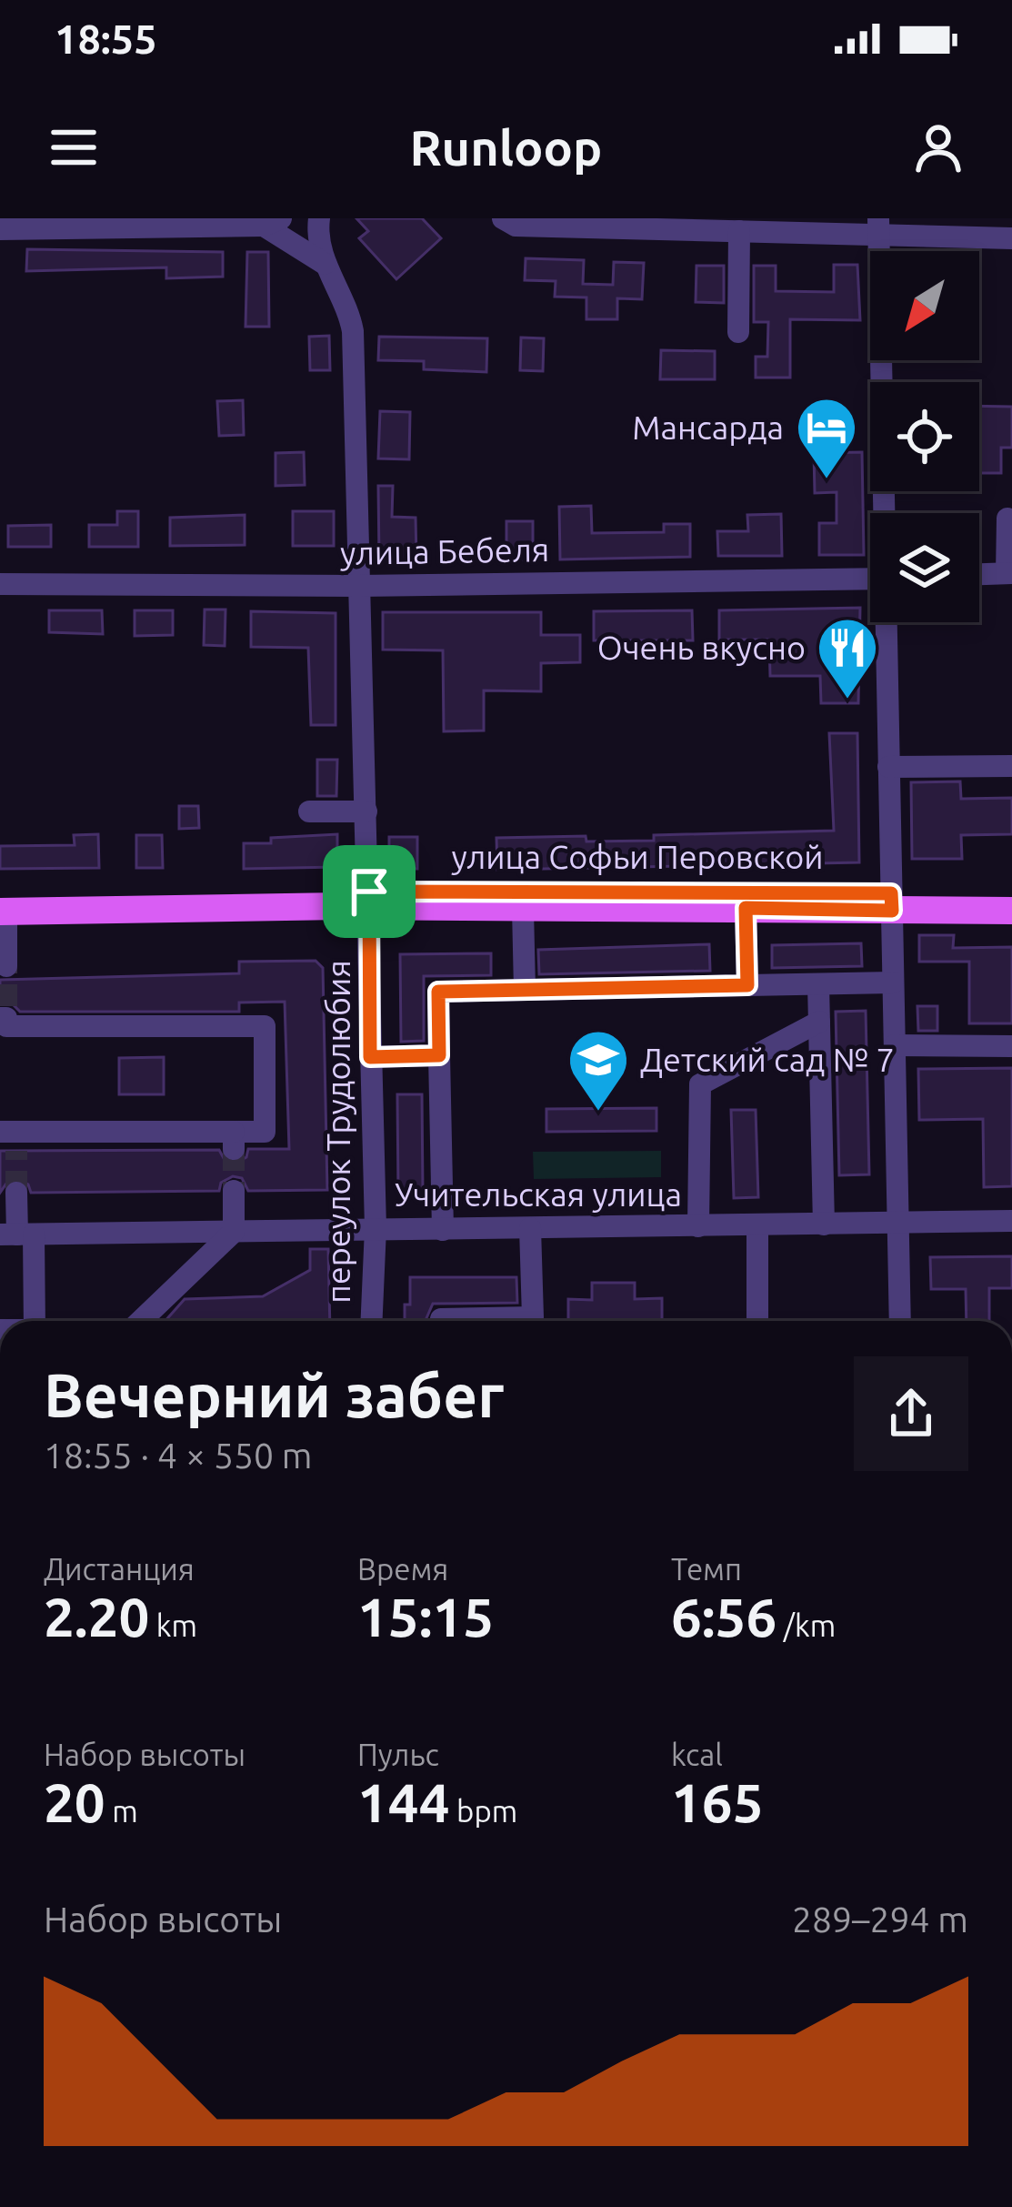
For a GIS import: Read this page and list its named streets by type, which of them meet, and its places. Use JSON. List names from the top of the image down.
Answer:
{
  "streets": {
    "main road": ["улица Софьи Перовской"],
    "street": ["улица Бебеля", "переулок Трудолюбия", "Учительская улица"]
  },
  "crossings": [
    ["улица Бебеля", "переулок Трудолюбия"],
    ["улица Софьи Перовской", "переулок Трудолюбия"],
    ["переулок Трудолюбия", "Учительская улица"]
  ],
  "places": {
    "hotel": ["Мансарда"],
    "restaurant": ["Очень вкусно"],
    "school or university": ["Детский сад № 7"]
  },
  "north": "bottom left",
  "page": {
    "status": "18:55",
    "header": "Runloop",
    "heading": ["Вечерний забег", "18:55 · 4 × 550 m"],
    "stats": [
      ["Дистанция", "2.20 km"],
      ["Время", "15:15"],
      ["Темп", "6:56 /km"],
      ["Набор высоты", "20 m"],
      ["Пульс", "144 bpm"],
      ["kcal", "165"]
    ],
    "chart": ["Набор высоты", "289–294 m"]
  }
}
